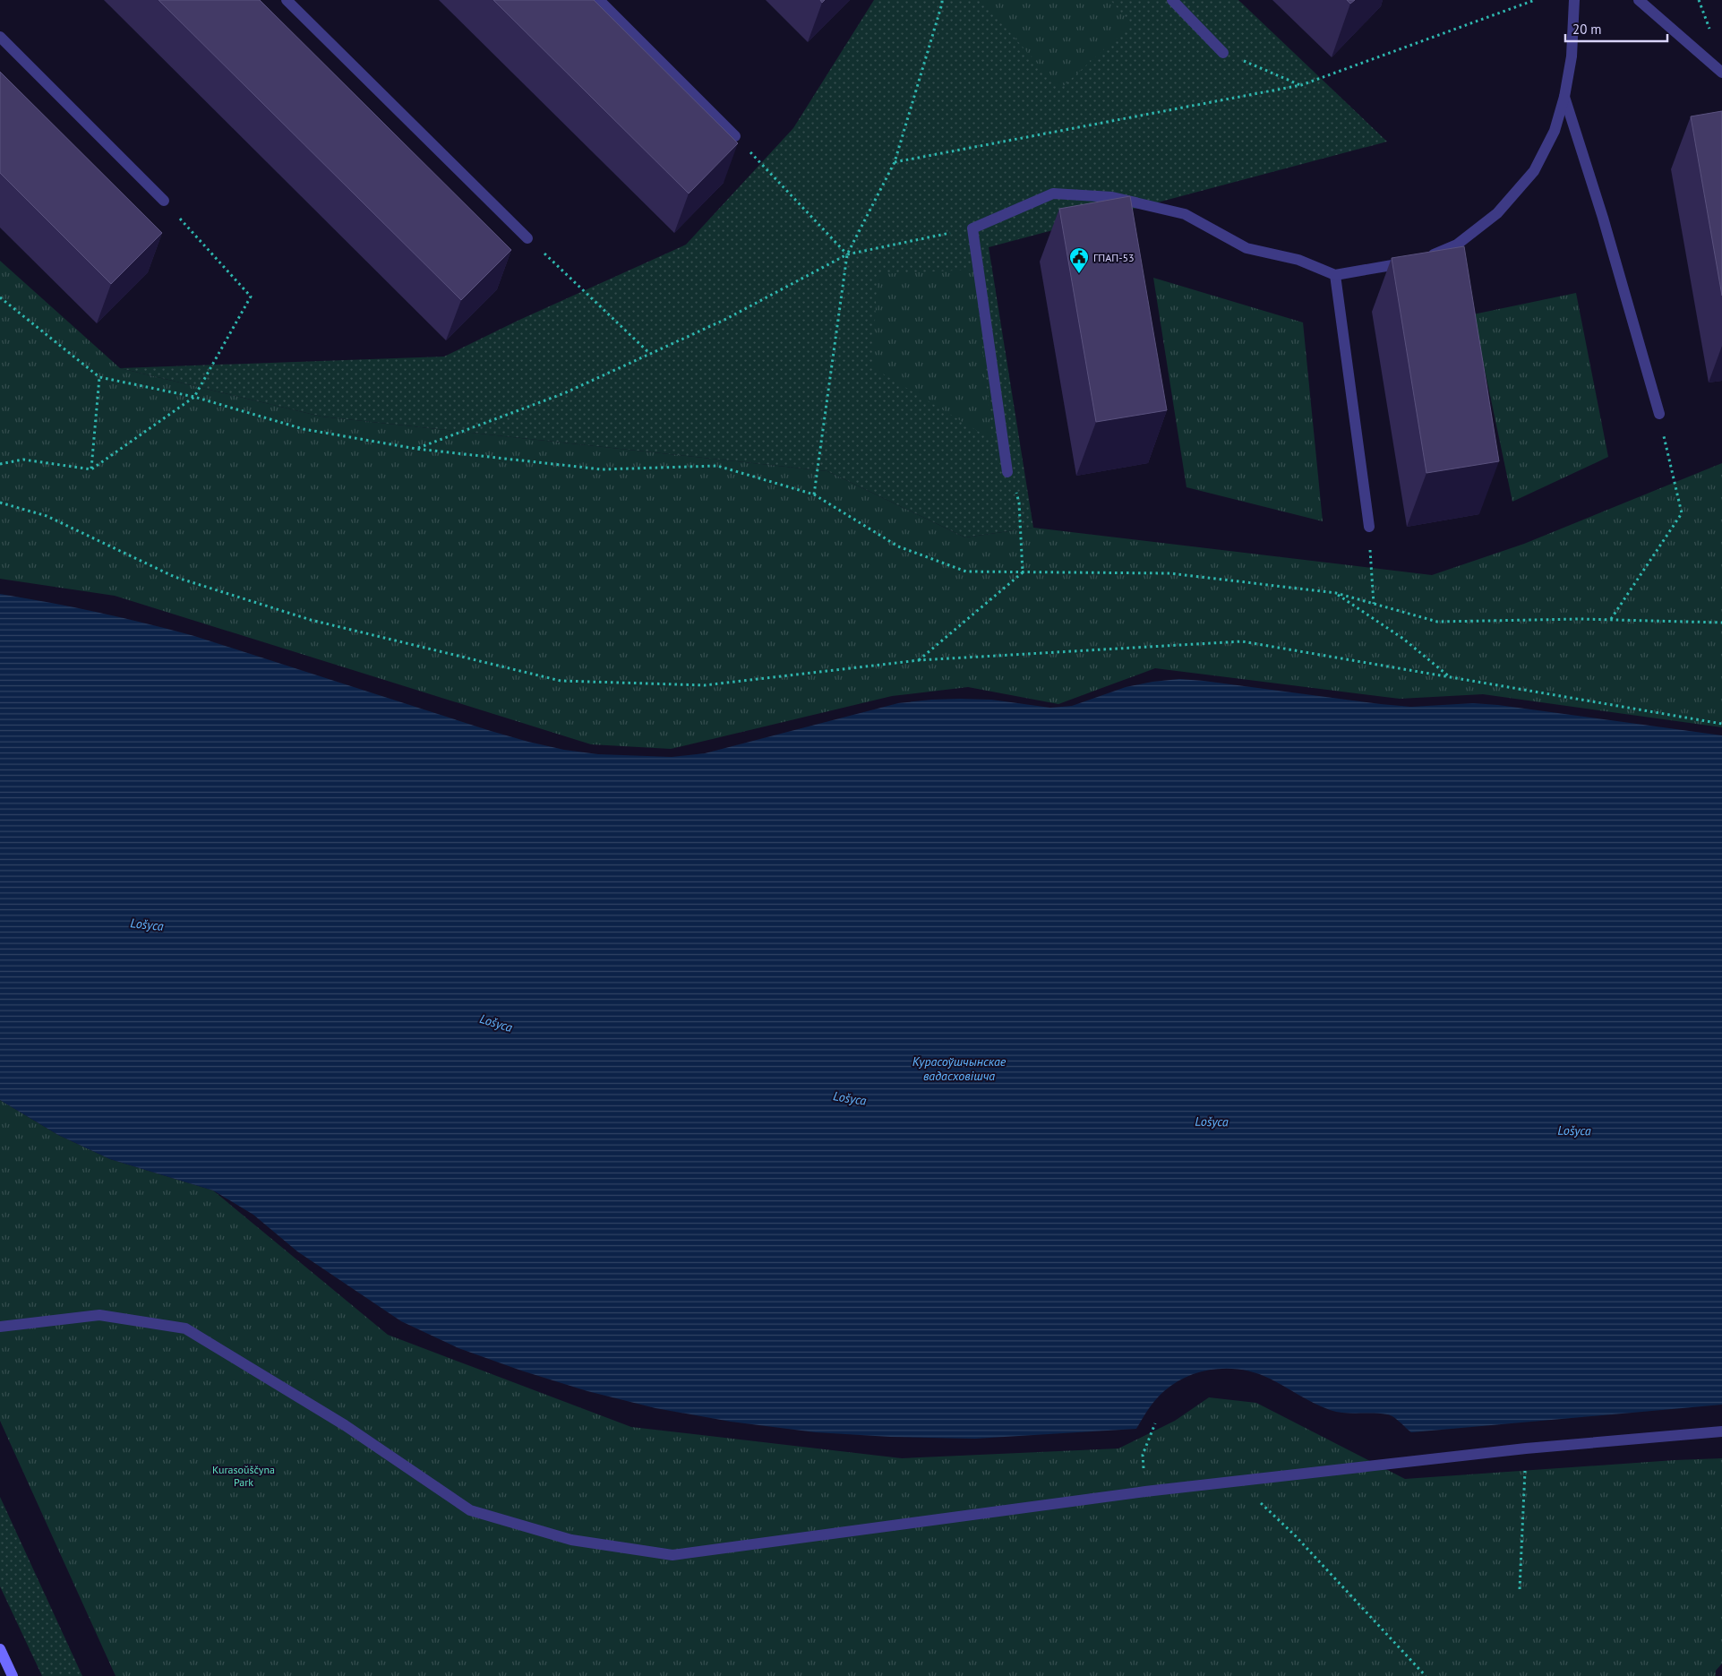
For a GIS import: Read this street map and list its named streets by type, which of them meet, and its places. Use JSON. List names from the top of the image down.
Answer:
{
  "water": ["Lošyca", "Курасоўшчынскае вадасховішча"],
  "parks": ["Kurasoŭščyna Park"],
  "places": {
    "public building": ["ГПАП-53"]
  },
  "scale_bar": "20 m"
}
